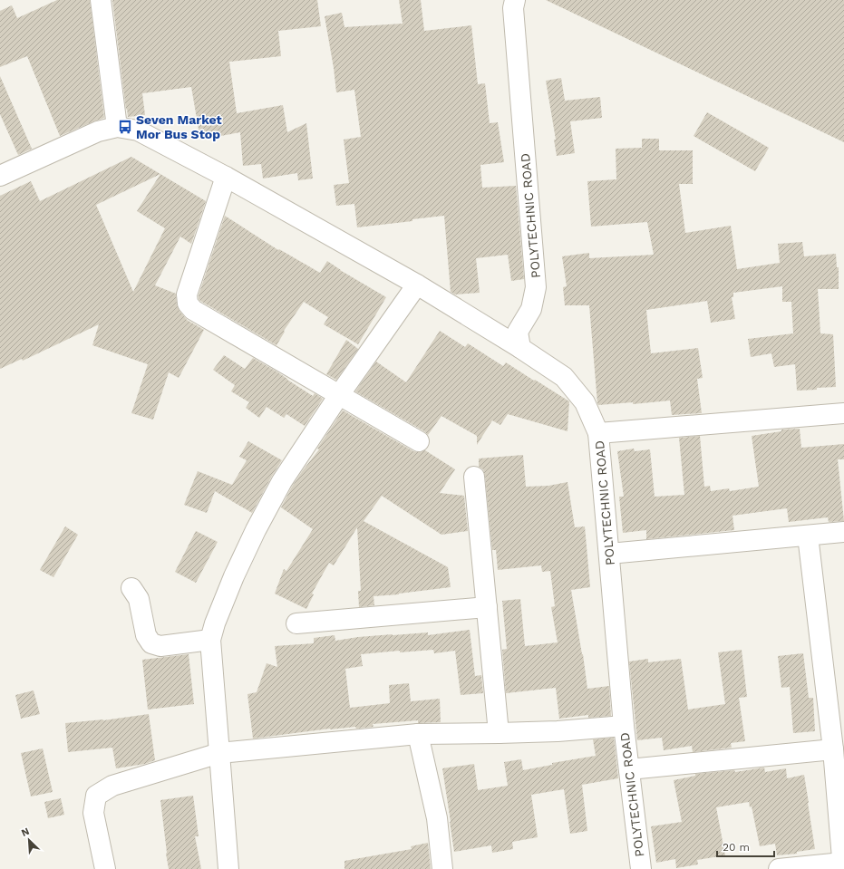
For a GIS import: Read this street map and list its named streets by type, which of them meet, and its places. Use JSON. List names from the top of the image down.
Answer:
{
  "streets": {
    "street": ["POLYTECHNIC ROAD"]
  },
  "places": {
    "bus stop": ["Seven Market Mor Bus Stop"]
  },
  "scale_bar": "20 m",
  "north": "top left"
}
